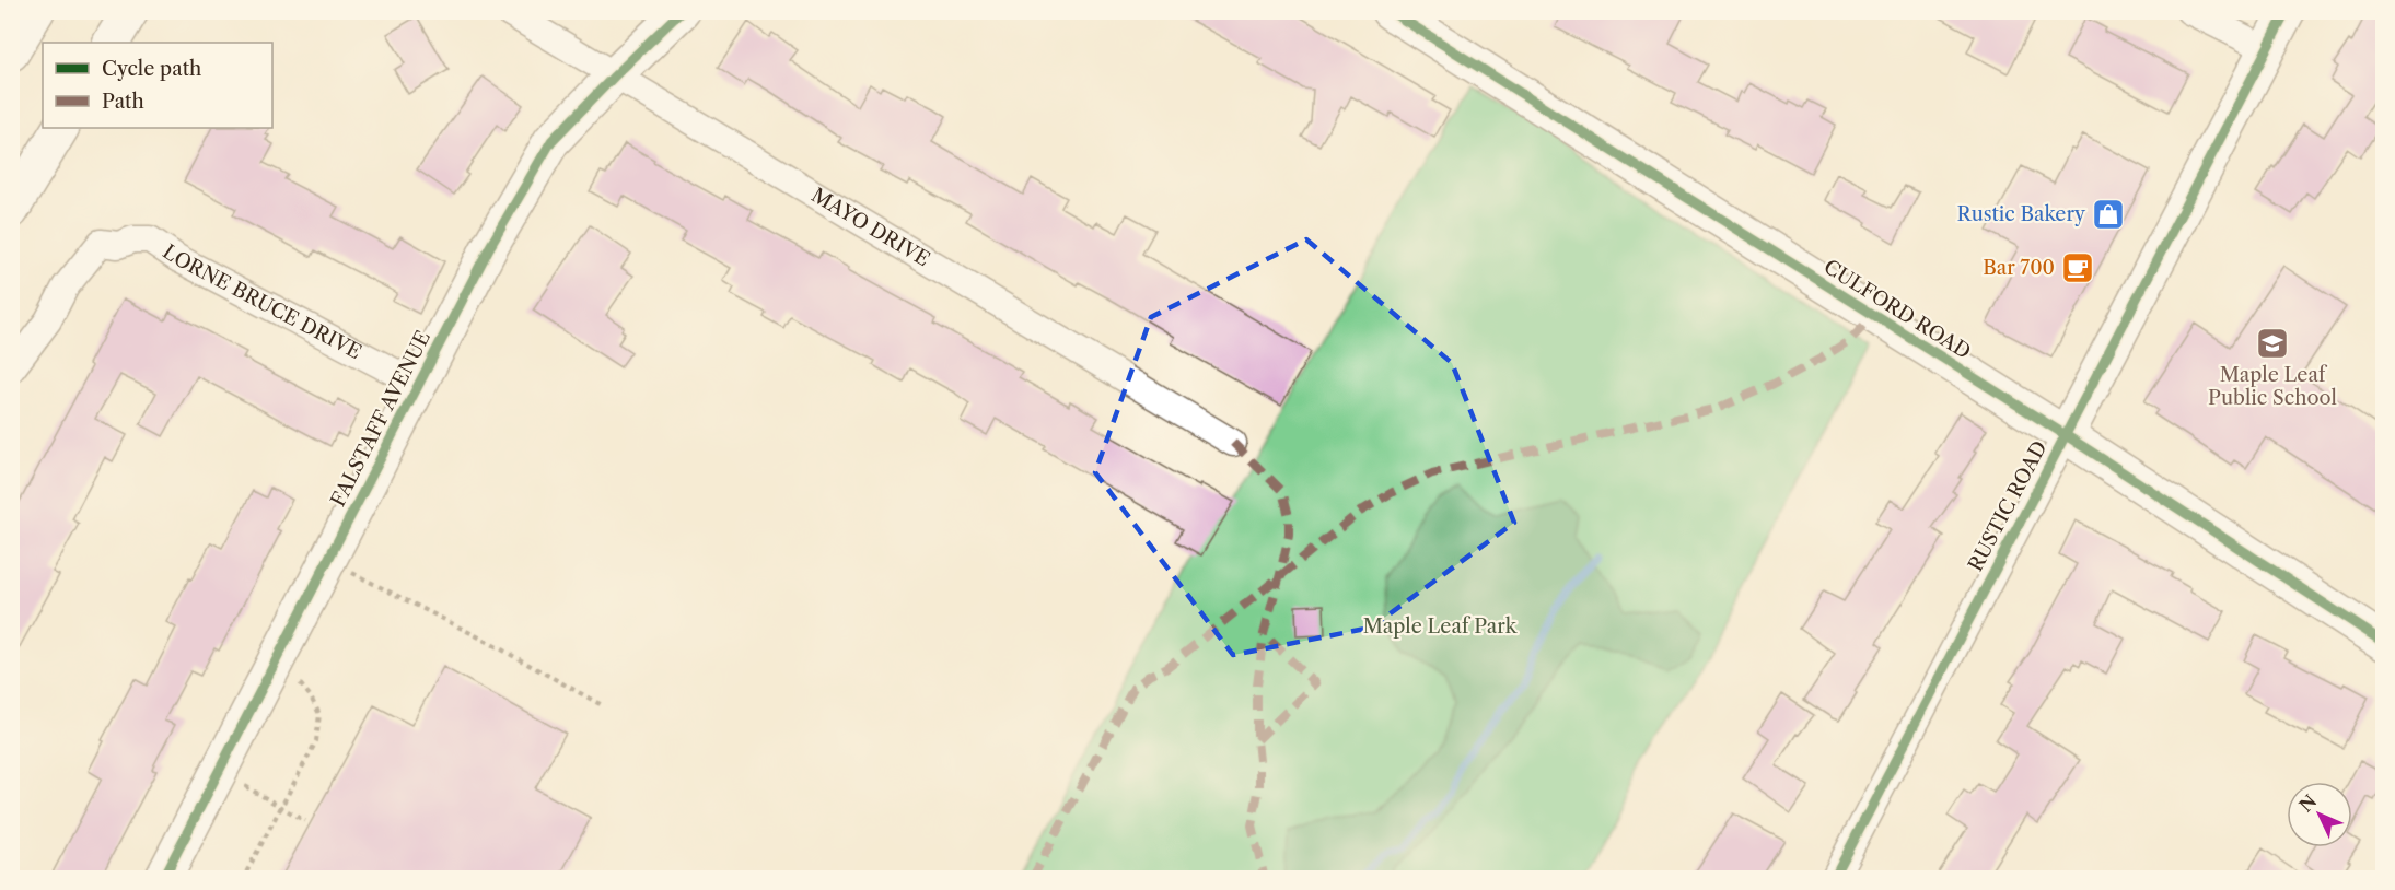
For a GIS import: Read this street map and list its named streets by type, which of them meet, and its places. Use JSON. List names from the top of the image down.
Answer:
{
  "streets": {
    "main road": ["CULFORD ROAD", "FALSTAFF AVENUE", "RUSTIC ROAD"],
    "street": ["MAYO DRIVE", "LORNE BRUCE DRIVE"]
  },
  "crossings": [
    ["MAYO DRIVE", "FALSTAFF AVENUE"],
    ["LORNE BRUCE DRIVE", "FALSTAFF AVENUE"],
    ["CULFORD ROAD", "RUSTIC ROAD"]
  ],
  "parks": ["Maple Leaf Park"],
  "places": {
    "shop": ["Rustic Bakery"],
    "cafe": ["Bar 700"],
    "school or university": ["Maple Leaf Public School"]
  },
  "legend": ["Cycle path", "Path"],
  "north": "top left"
}
